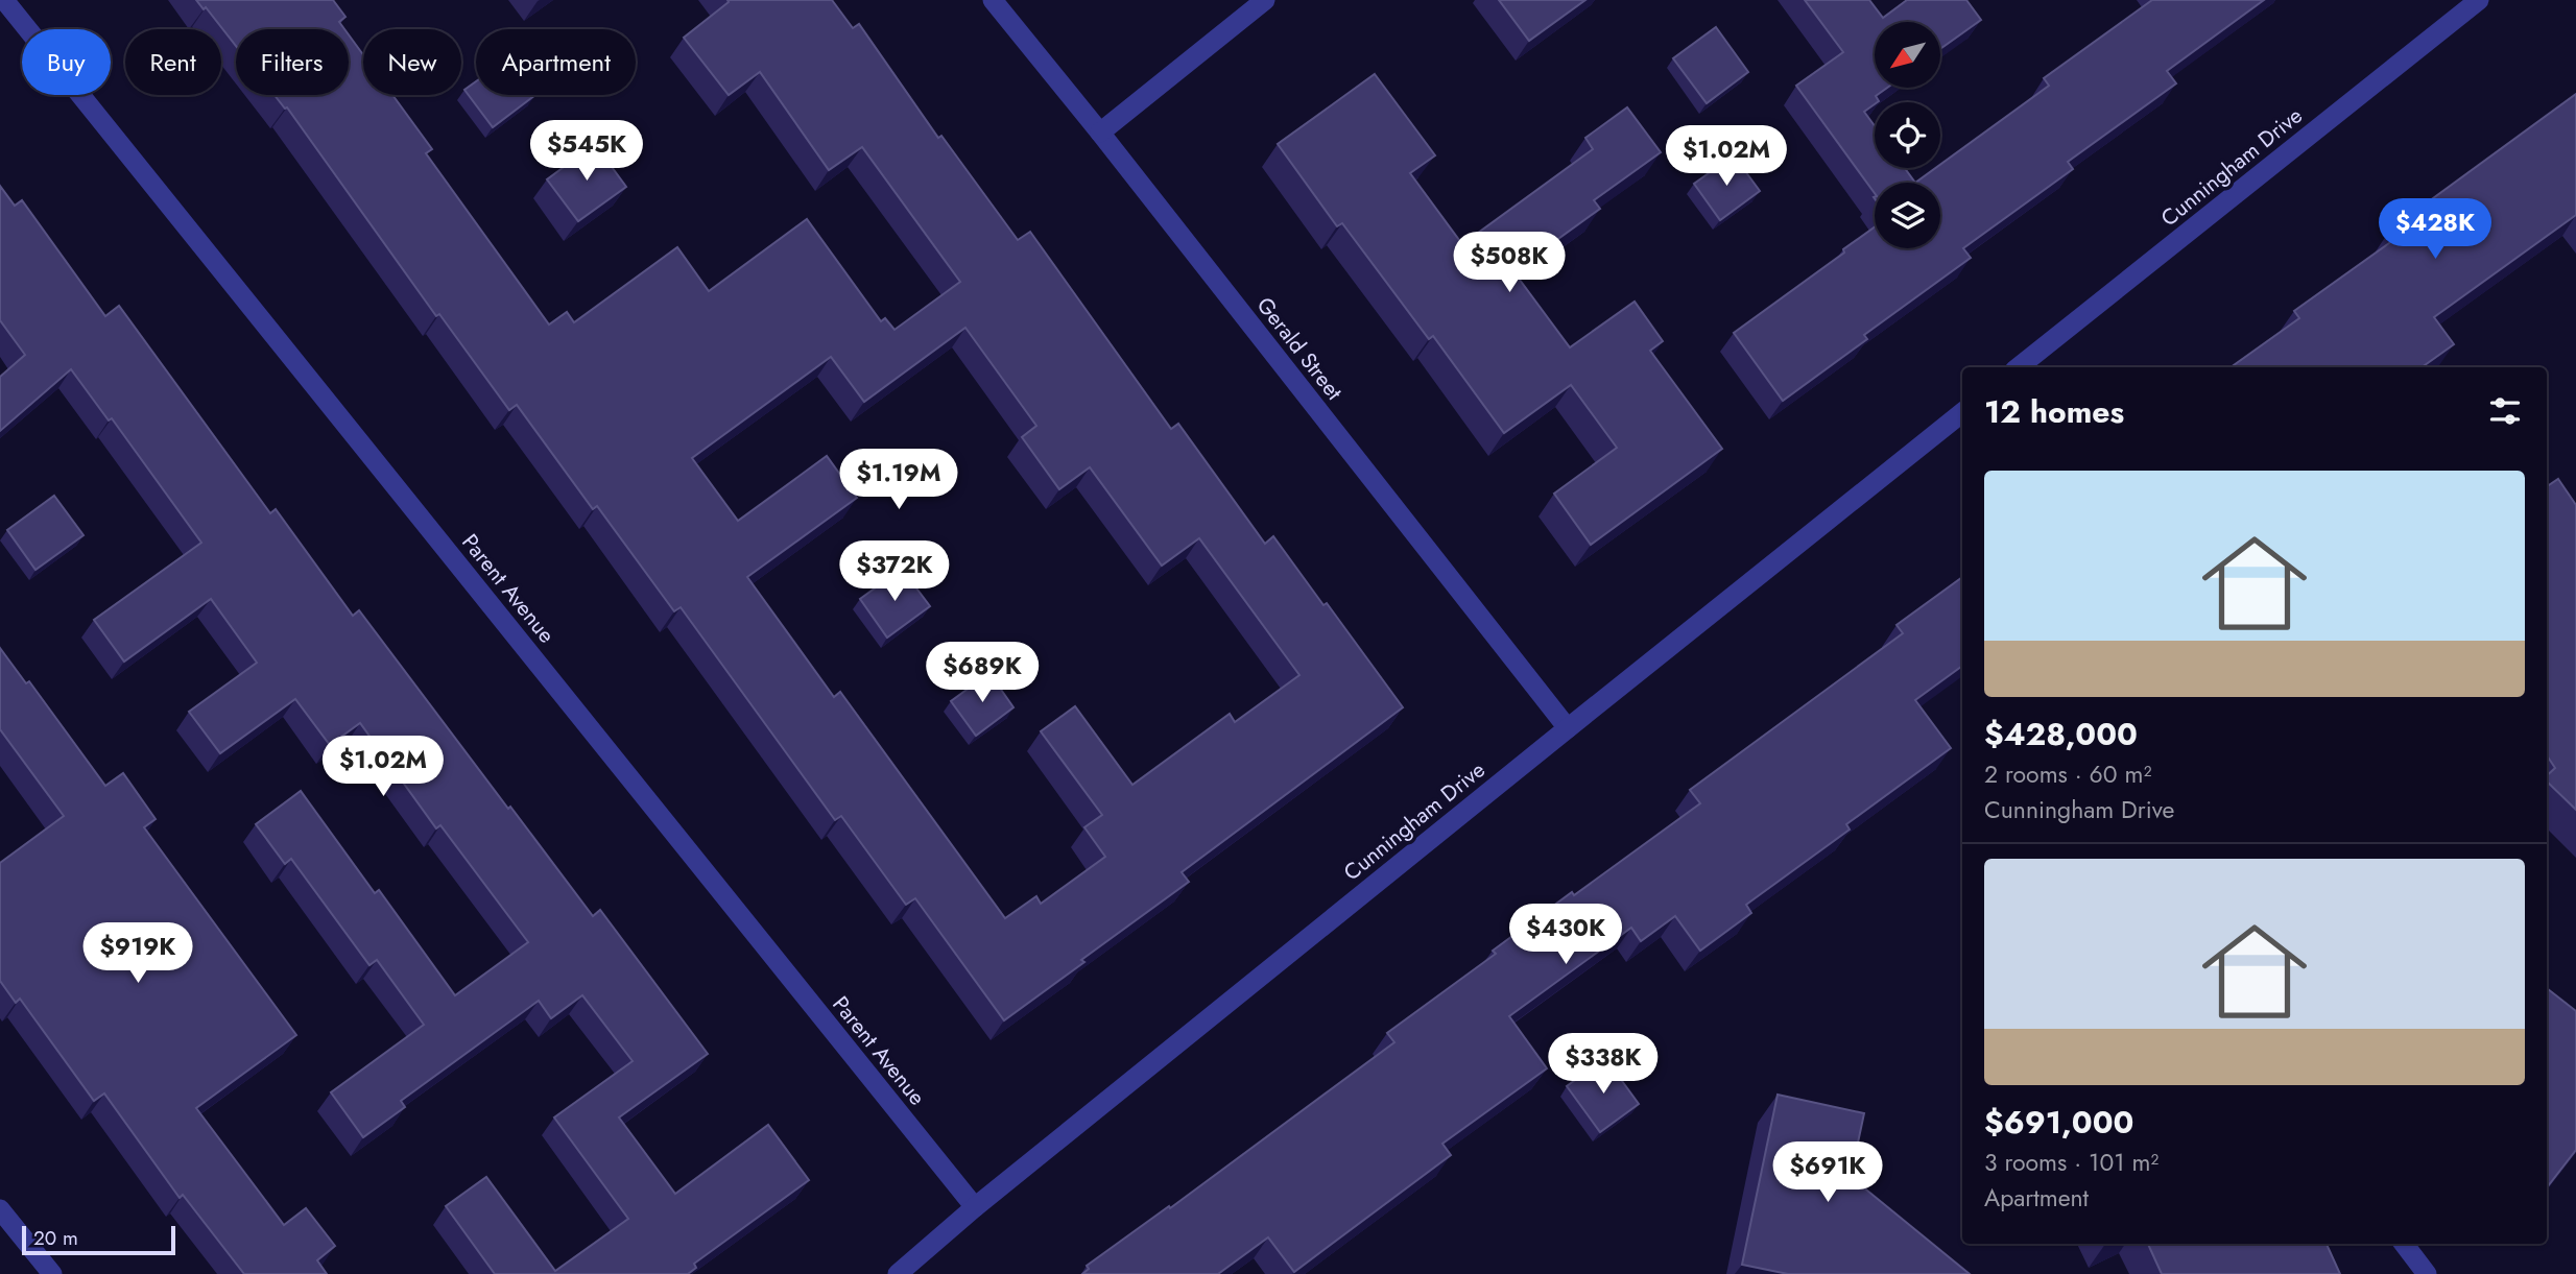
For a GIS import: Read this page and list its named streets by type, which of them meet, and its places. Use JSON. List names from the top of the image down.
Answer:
{
  "streets": {
    "street": ["Cunningham Drive", "Gerald Street", "Parent Avenue"]
  },
  "crossings": [
    ["Cunningham Drive", "Gerald Street"],
    ["Cunningham Drive", "Parent Avenue"]
  ],
  "scale_bar": "20 m",
  "north": "bottom left",
  "page": {
    "chip": [
      "Buy",
      "Rent",
      "Filters",
      "New",
      "Apartment"
    ],
    "price": [
      "$545K",
      "$1.02M",
      "$428K",
      "$508K",
      "$1.19M",
      "$372K",
      "$689K",
      "$1.02M",
      "$430K",
      "$919K",
      "$338K",
      "$691K"
    ],
    "heading": "12 homes",
    "list": [
      {
        "name": "$428,000",
        "note": "2 rooms · 60 m² · Cunningham Drive"
      },
      {
        "name": "$691,000",
        "note": "3 rooms · 101 m² · Apartment"
      }
    ],
    "scale": "20 m"
  }
}
